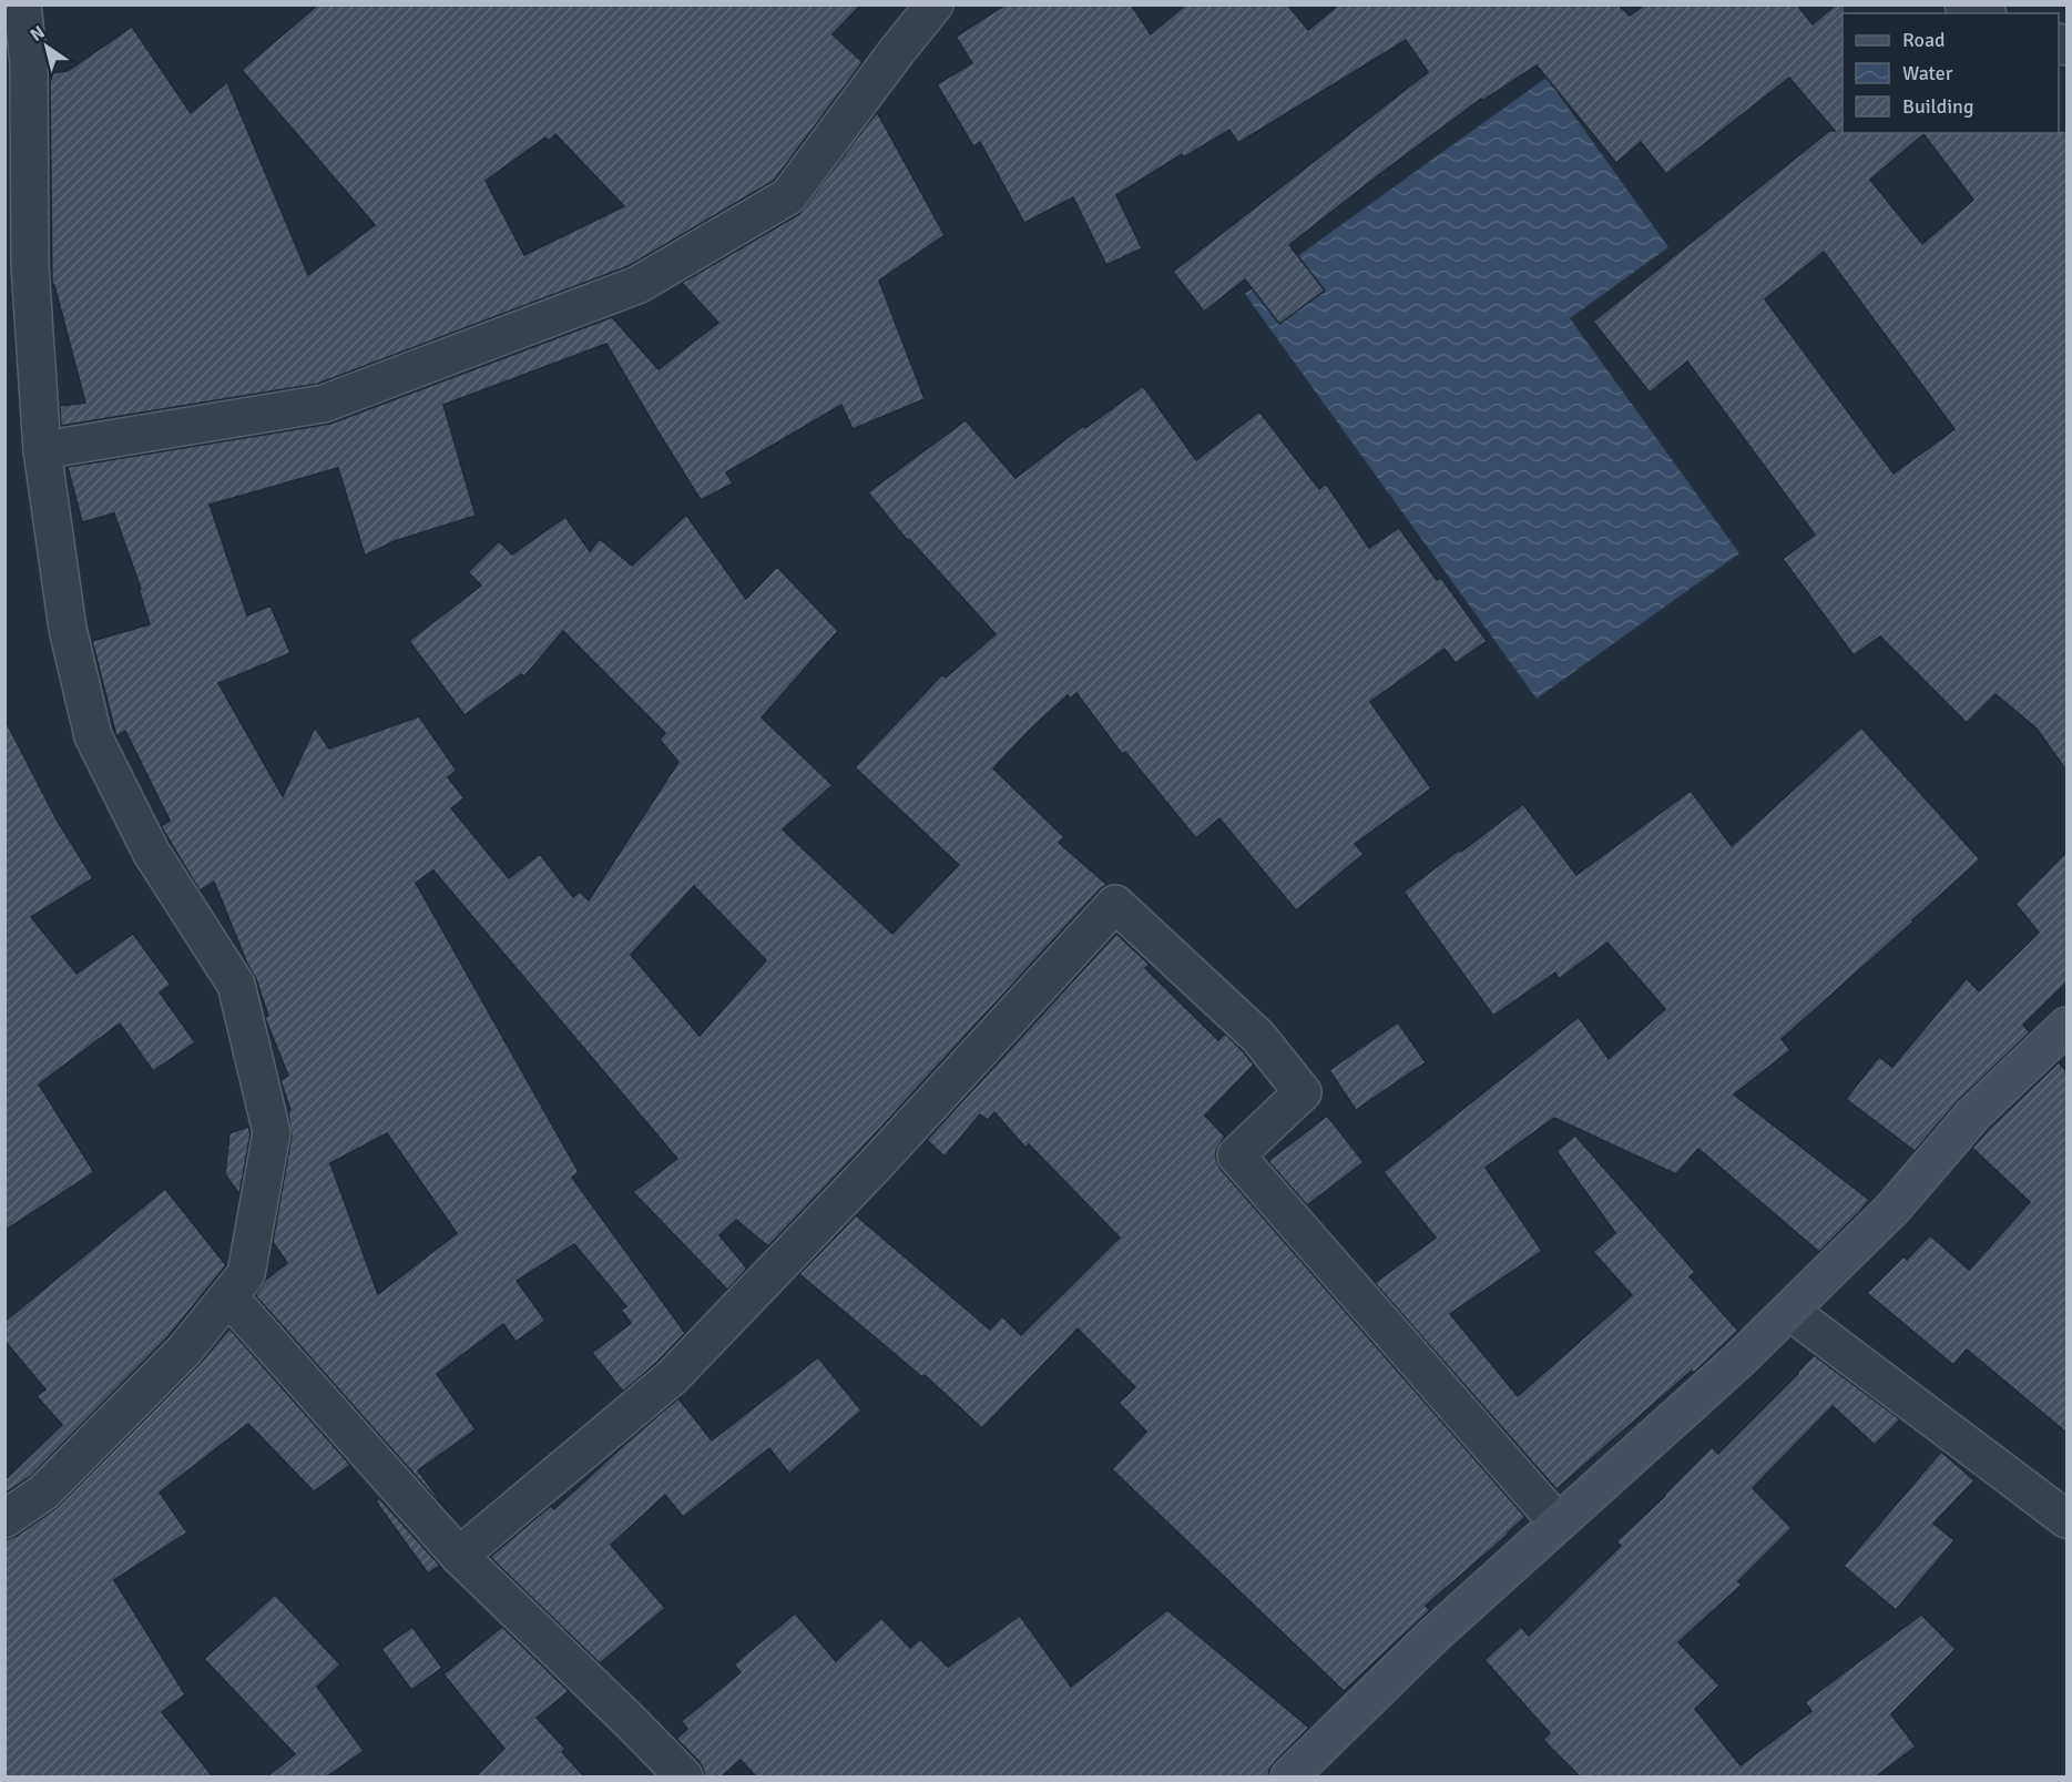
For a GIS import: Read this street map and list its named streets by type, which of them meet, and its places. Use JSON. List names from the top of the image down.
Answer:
{
  "legend": ["Road", "Water", "Building"],
  "north": "top left"
}
